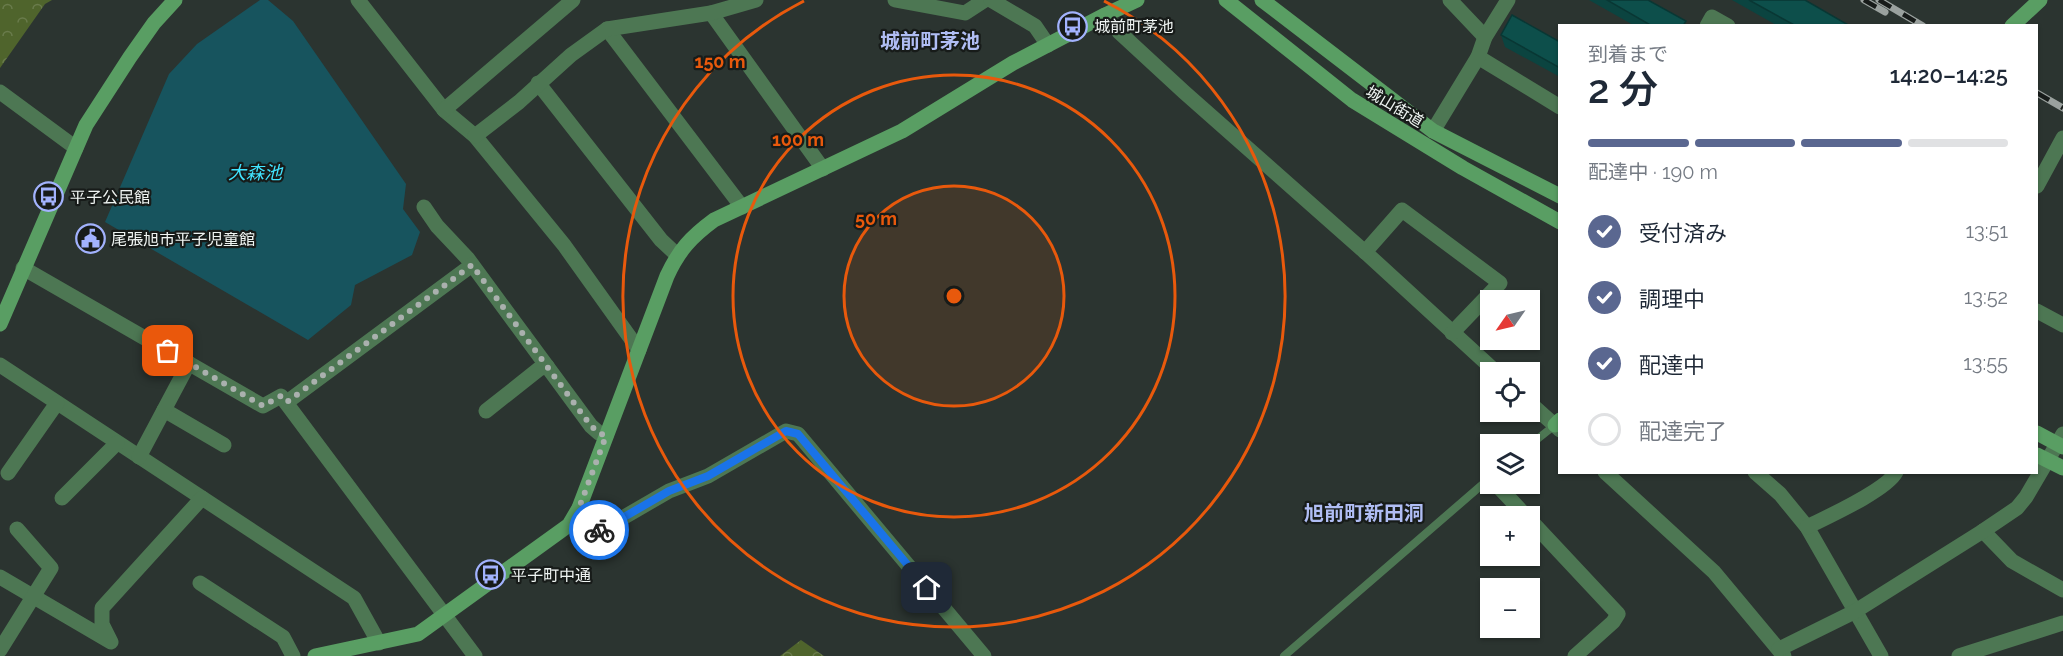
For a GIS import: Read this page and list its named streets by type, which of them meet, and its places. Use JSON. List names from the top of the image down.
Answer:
{
  "streets": {
    "street": ["城山街道"]
  },
  "districts": ["城前町茅池", "旭前町新田洞"],
  "water": ["大森池"],
  "places": {
    "bus stop": ["城前町茅池", "平子公民館", "平子町中通"],
    "public building": ["尾張旭市平子児童館"]
  },
  "north": "bottom left",
  "page": {
    "heading": ["2 分", "到着まで", "14:20–14:25"],
    "bar": "配達中 · 190 m",
    "list": [
      ["受付済み", "13:51"],
      ["調理中", "13:52"],
      ["配達中", "13:55"],
      "配達完了"
    ],
    "map_buttons": ["+", "−"]
  },
  "rings": ["150 m", "100 m", "50 m"]
}
